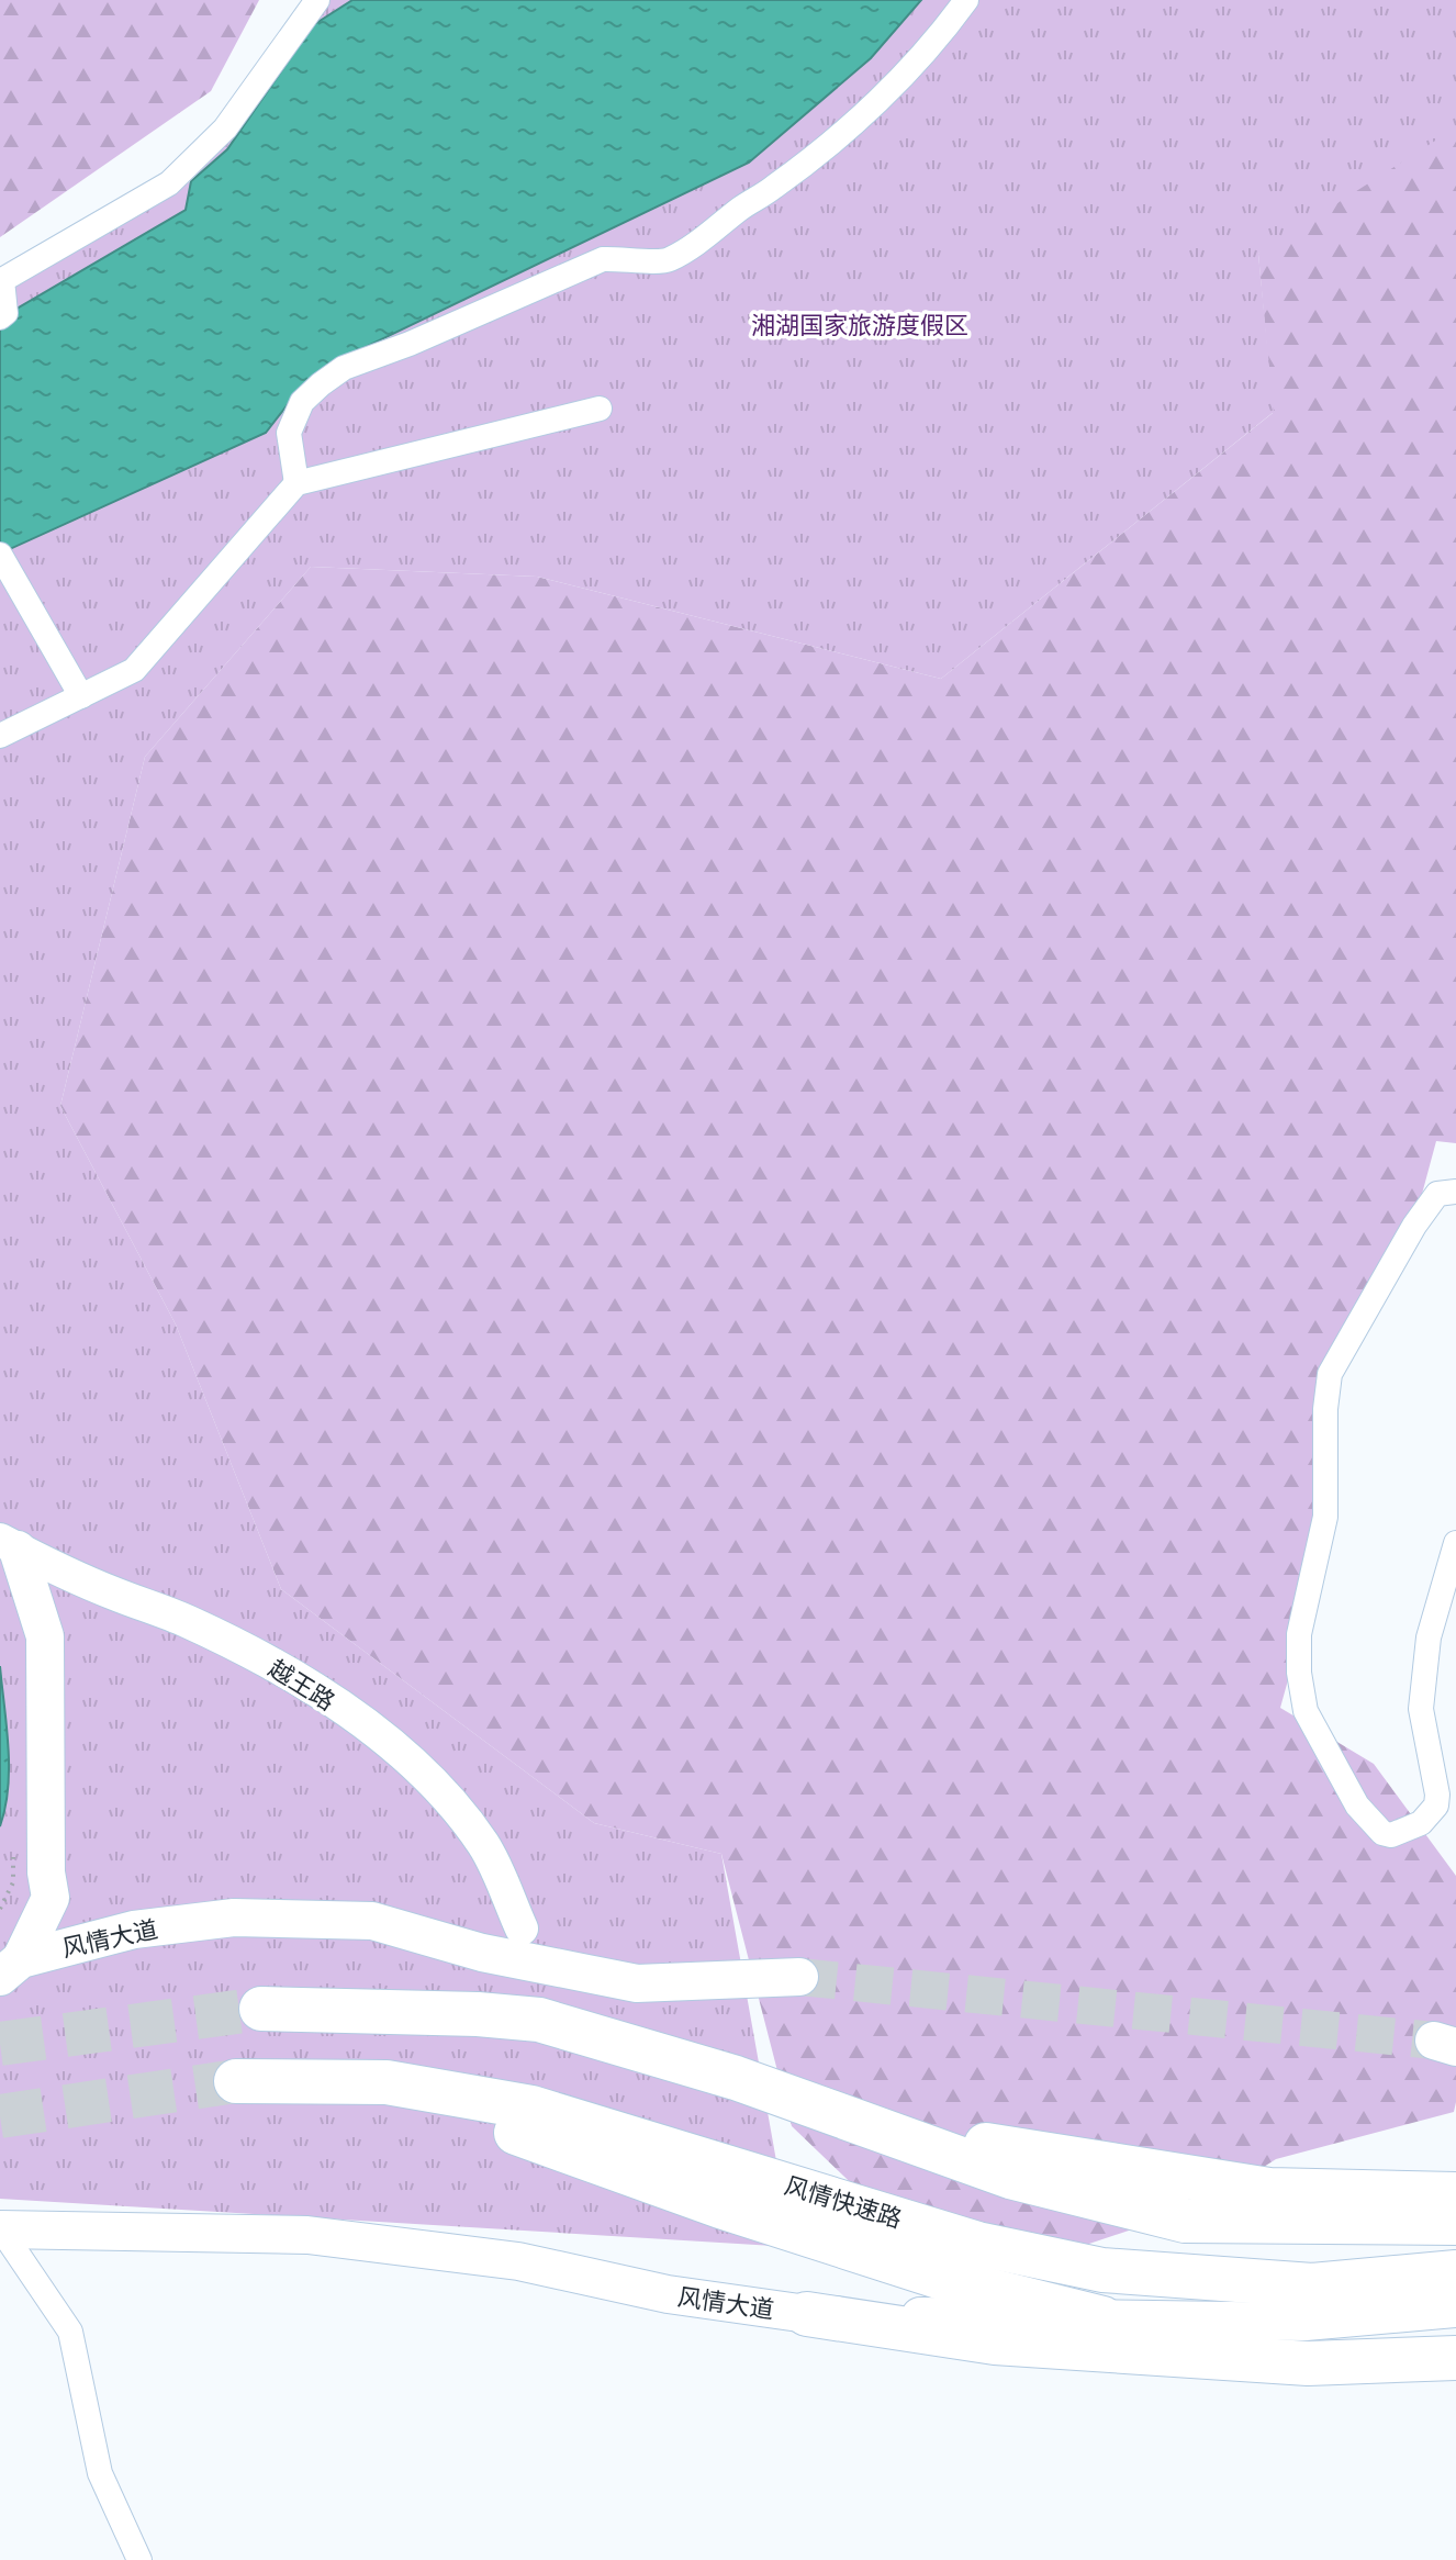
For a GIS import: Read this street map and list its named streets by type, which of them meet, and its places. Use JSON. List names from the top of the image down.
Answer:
{
  "streets": {
    "highway": ["风情快速路"],
    "main road": ["越王路", "风情大道"]
  },
  "crossings": [
    ["风情大道", "风情快速路"]
  ],
  "parks": ["湘湖国家旅游度假区"]
}
